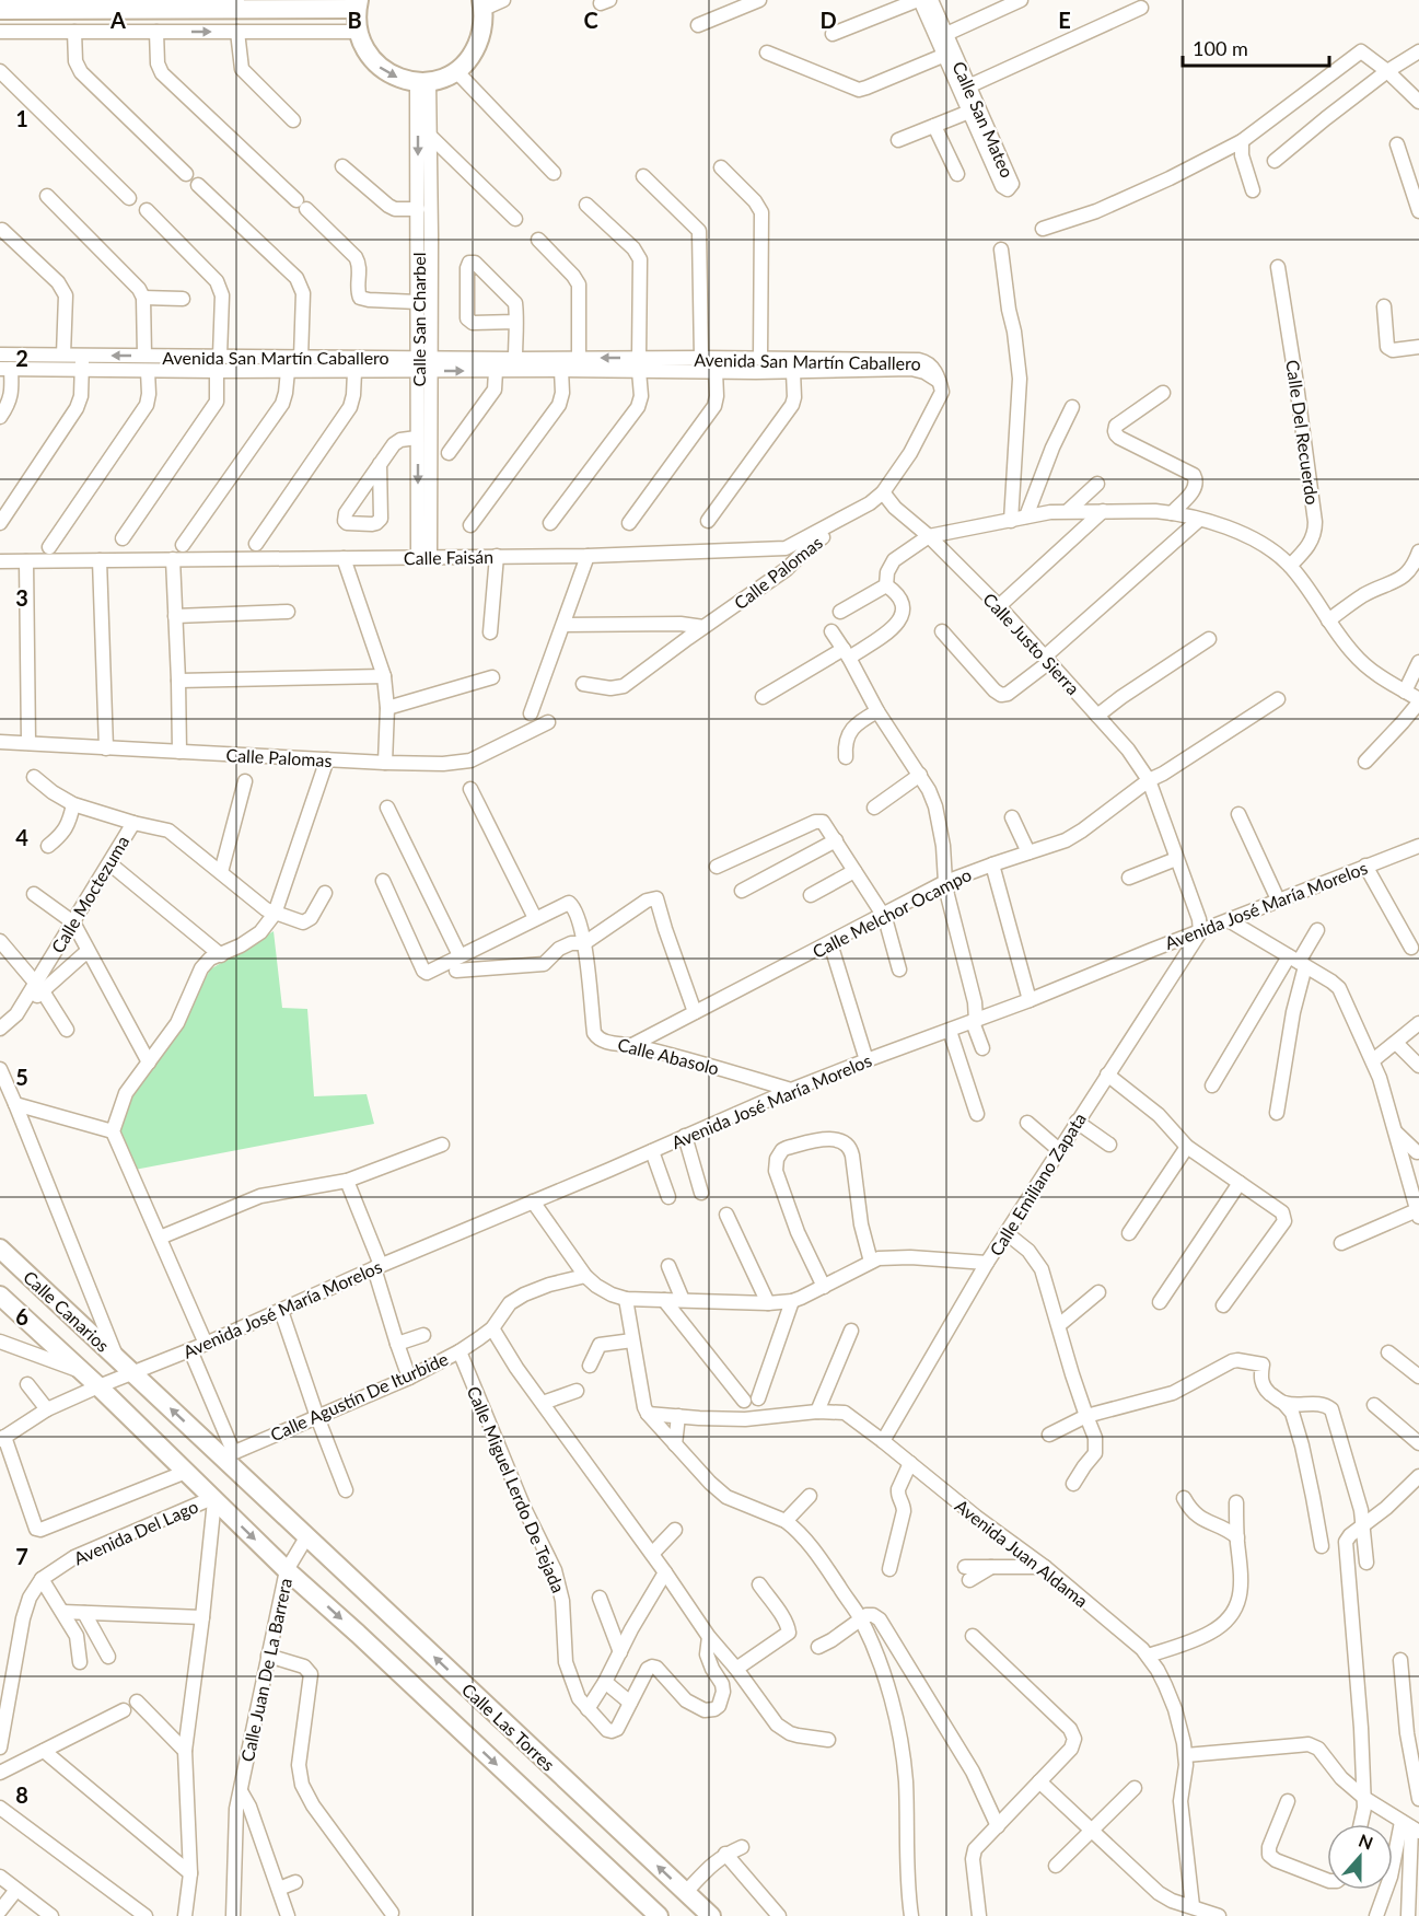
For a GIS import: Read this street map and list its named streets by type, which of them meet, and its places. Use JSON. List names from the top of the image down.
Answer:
{
  "streets": {
    "main road": ["Calle Canarios", "Calle Juan De La Barrera", "Calle Las Torres"],
    "street": [
      "Calle San Mateo",
      "Calle San Charbel",
      "Avenida San Martín Caballero",
      "Calle Del Recuerdo",
      "Calle Faisán",
      "Calle Palomas",
      "Calle Justo Sierra",
      "Calle Moctezuma",
      "Avenida José María Morelos",
      "Calle Melchor Ocampo",
      "Calle Abasolo",
      "Calle Emiliano Zapata",
      "Calle Agustín De Iturbide",
      "Calle Miguel Lerdo De Tejada",
      "Avenida Del Lago",
      "Avenida Juan Aldama"
    ]
  },
  "crossings": [
    ["Calle San Charbel", "Avenida San Martín Caballero"],
    ["Calle San Charbel", "Calle Faisán"],
    ["Calle Faisán", "Calle Palomas"],
    ["Calle Faisán", "Calle Justo Sierra"],
    ["Calle Justo Sierra", "Avenida José María Morelos"],
    ["Calle Justo Sierra", "Calle Melchor Ocampo"],
    ["Calle Justo Sierra", "Calle Emiliano Zapata"],
    ["Avenida José María Morelos", "Calle Abasolo"],
    ["Avenida José María Morelos", "Calle Emiliano Zapata"],
    ["Avenida José María Morelos", "Calle Canarios"],
    ["Calle Melchor Ocampo", "Calle Abasolo"],
    ["Calle Emiliano Zapata", "Avenida Juan Aldama"],
    ["Calle Canarios", "Calle Agustín De Iturbide"],
    ["Calle Canarios", "Calle Juan De La Barrera"],
    ["Calle Agustín De Iturbide", "Calle Miguel Lerdo De Tejada"],
    ["Avenida Del Lago", "Calle Juan De La Barrera"],
    ["Calle Juan De La Barrera", "Calle Las Torres"]
  ],
  "scale_bar": "100 m",
  "north": "top",
  "grid": {
    "columns": [
      "A",
      "B",
      "C",
      "D",
      "E"
    ],
    "rows": [
      "1",
      "2",
      "3",
      "4",
      "5",
      "6",
      "7",
      "8"
    ]
  }
}
